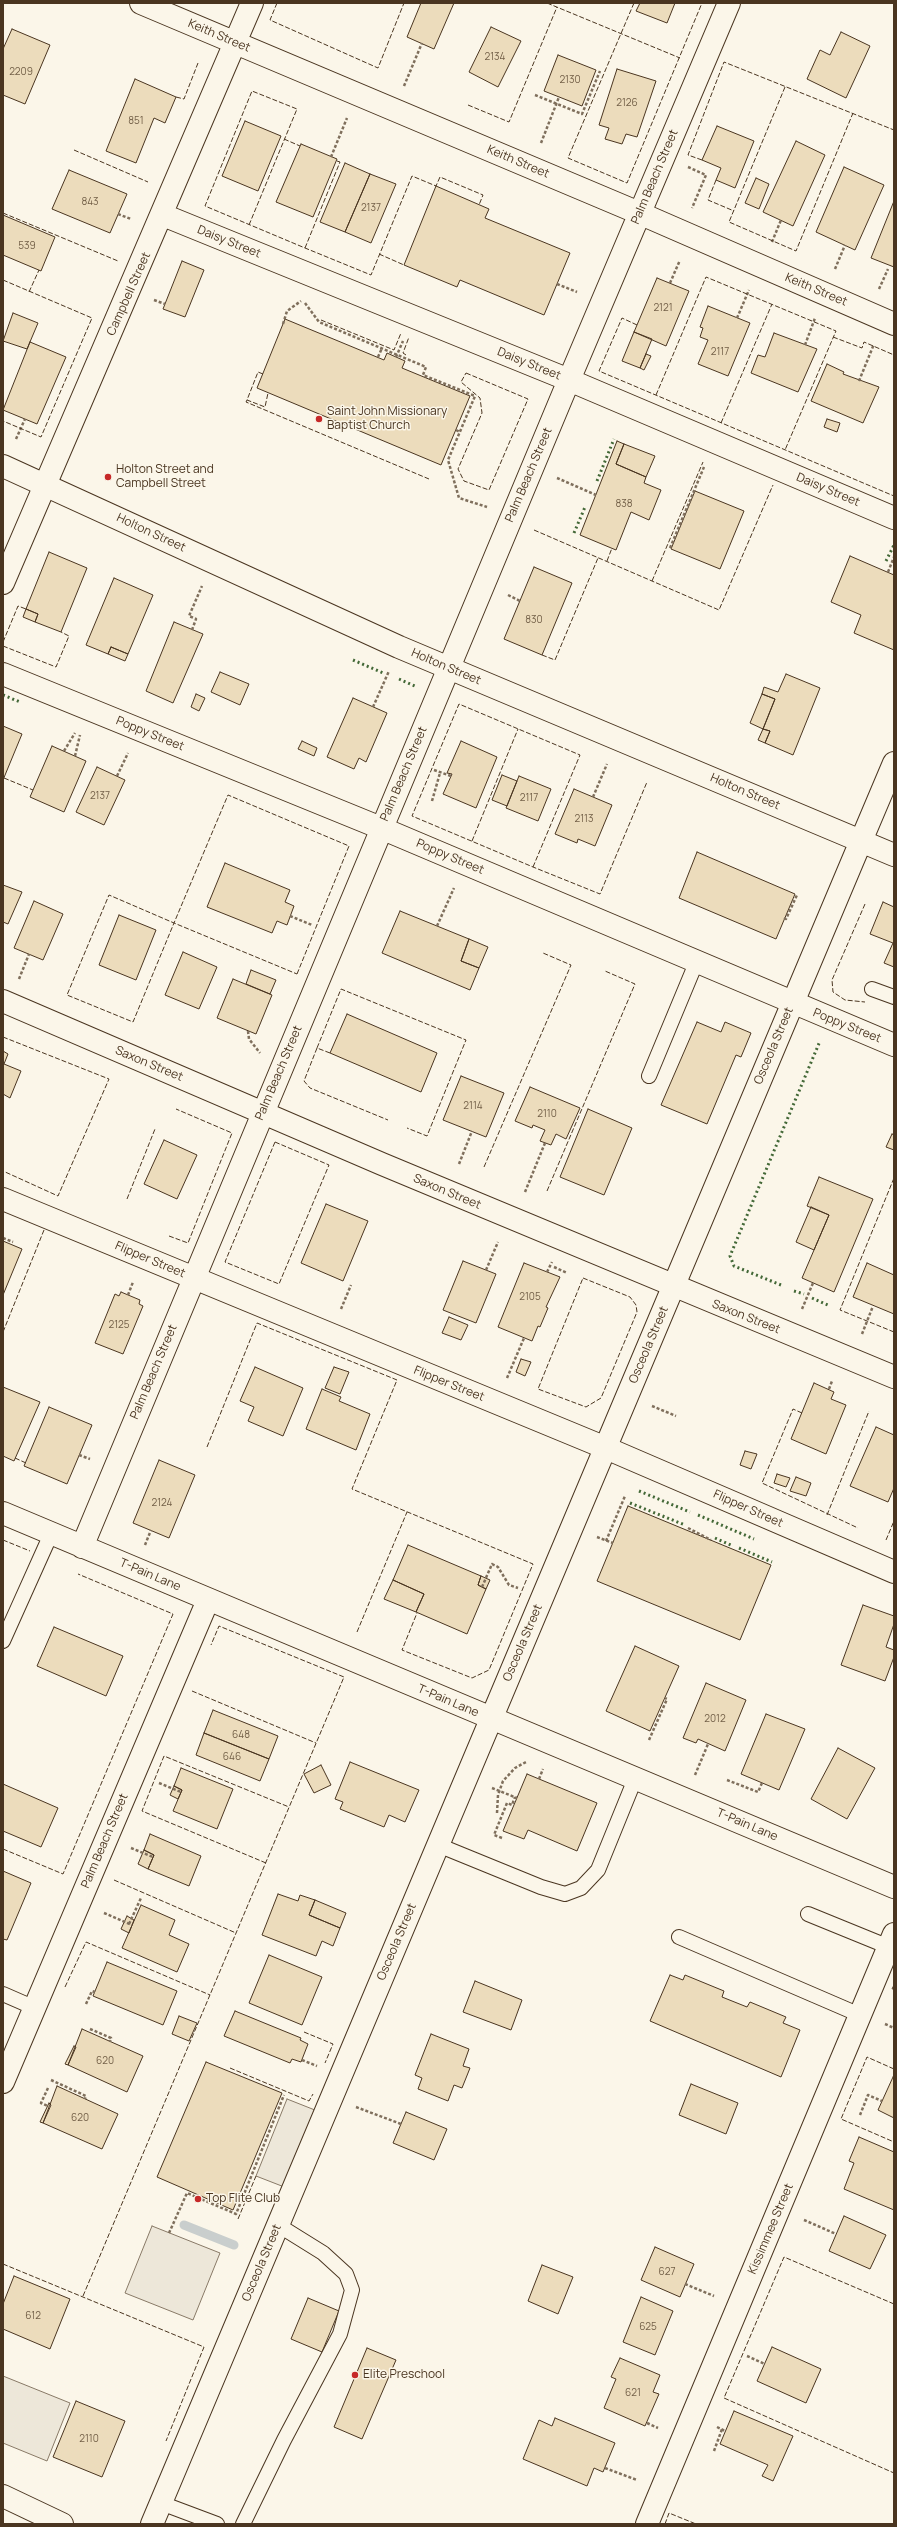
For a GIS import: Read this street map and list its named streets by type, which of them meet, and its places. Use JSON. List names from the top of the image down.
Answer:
{
  "streets": {
    "street": [
      "Keith Street",
      "Palm Beach Street",
      "Daisy Street",
      "Campbell Street",
      "Holton Street",
      "Poppy Street",
      "Osceola Street",
      "Saxon Street",
      "Flipper Street",
      "T-Pain Lane",
      "Kissimmee Street"
    ]
  },
  "crossings": [
    ["Keith Street", "Palm Beach Street"],
    ["Keith Street", "Campbell Street"],
    ["Palm Beach Street", "Daisy Street"],
    ["Palm Beach Street", "Holton Street"],
    ["Palm Beach Street", "Poppy Street"],
    ["Palm Beach Street", "Saxon Street"],
    ["Palm Beach Street", "Flipper Street"],
    ["Palm Beach Street", "T-Pain Lane"],
    ["Daisy Street", "Campbell Street"],
    ["Campbell Street", "Holton Street"],
    ["Holton Street", "Osceola Street"],
    ["Poppy Street", "Osceola Street"],
    ["Osceola Street", "Saxon Street"],
    ["Osceola Street", "Flipper Street"],
    ["Osceola Street", "T-Pain Lane"]
  ],
  "places": [
    "Saint John Missionary Baptist Church",
    "Holton Street and Campbell Street",
    "Top Flite Club",
    "Elite Preschool"
  ],
  "house_numbers": [
    "2134",
    "2209",
    "2130",
    "2126",
    "851",
    "843",
    "2137",
    "539",
    "2121",
    "2117",
    "838",
    "830",
    "2137",
    "2117",
    "2113",
    "2114",
    "2110",
    "2105",
    "2125",
    "2124",
    "2012",
    "648",
    "646",
    "620",
    "620",
    "627",
    "612",
    "625",
    "621",
    "2110"
  ]
}
